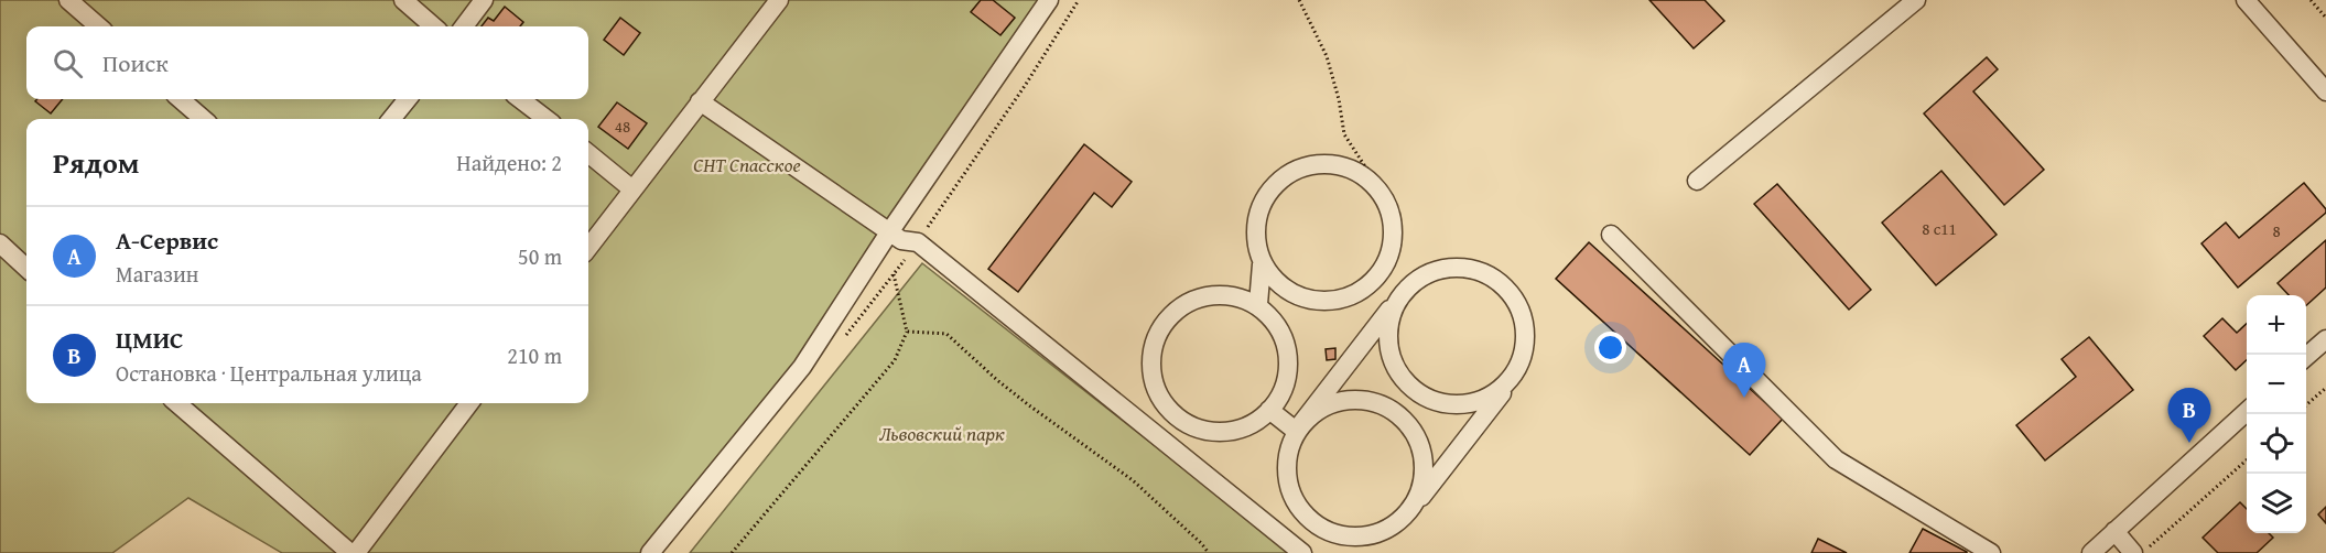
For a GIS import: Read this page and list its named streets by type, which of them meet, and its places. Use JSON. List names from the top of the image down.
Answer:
{
  "parks": ["СНТ Спасское", "Львовский парк"],
  "house_numbers": ["48", "8 с11", "8"],
  "page": {
    "search": "Поиск",
    "heading": ["Рядом", "Найдено: 2"],
    "list": [
      {
        "mark": "A",
        "name": "A-Сервис",
        "note": "Магазин",
        "value": "50 m"
      },
      {
        "mark": "B",
        "name": "ЦМИС",
        "note": "Остановка · Центральная улица",
        "value": "210 m"
      }
    ],
    "map_buttons": ["+", "−"],
    "pins": ["A", "B"]
  }
}
